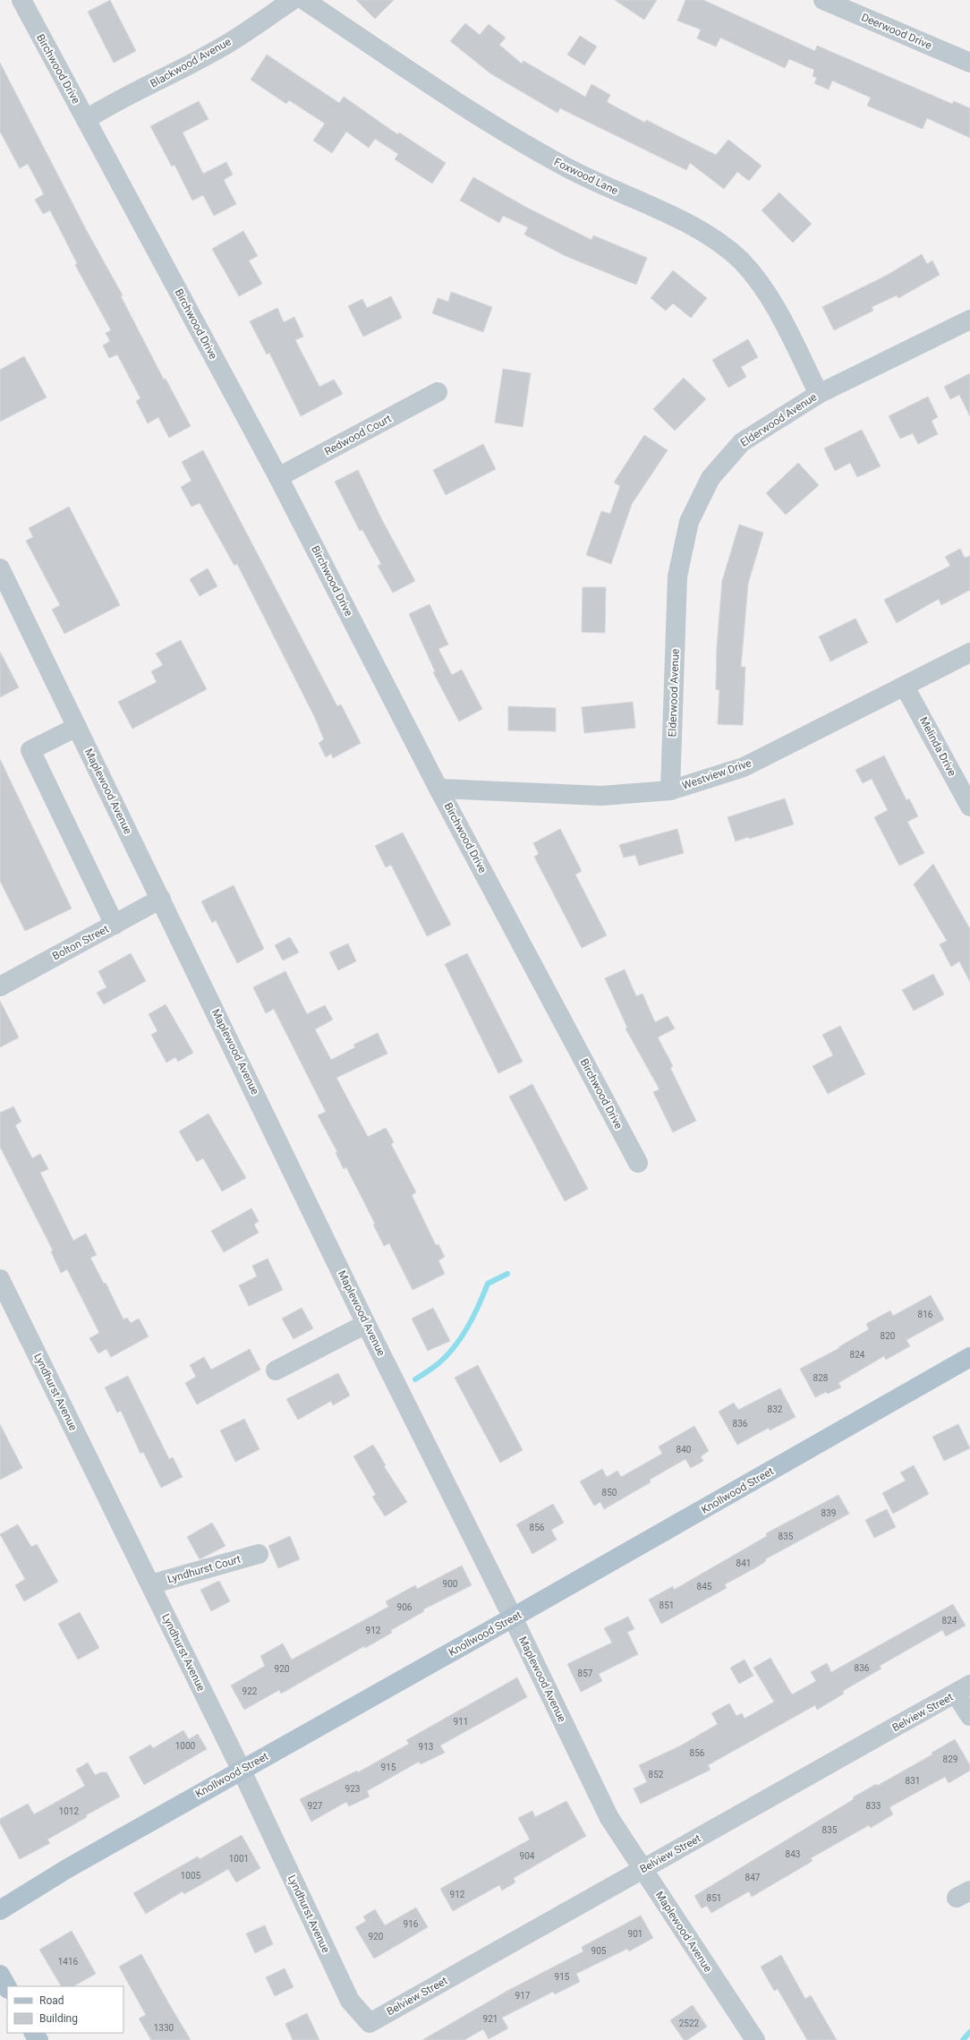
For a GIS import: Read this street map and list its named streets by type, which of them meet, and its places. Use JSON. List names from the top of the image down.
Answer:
{
  "streets": {
    "main road": ["Knollwood Street"],
    "street": [
      "Deerwood Drive",
      "Blackwood Avenue",
      "Birchwood Drive",
      "Foxwood Lane",
      "Elderwood Avenue",
      "Redwood Court",
      "Melinda Drive",
      "Westview Drive",
      "Maplewood Avenue",
      "Bolton Street",
      "Lyndhurst Avenue",
      "Lyndhurst Court",
      "Belview Street"
    ]
  },
  "crossings": [
    ["Blackwood Avenue", "Birchwood Drive"],
    ["Birchwood Drive", "Redwood Court"],
    ["Birchwood Drive", "Westview Drive"],
    ["Foxwood Lane", "Elderwood Avenue"],
    ["Elderwood Avenue", "Westview Drive"],
    ["Melinda Drive", "Westview Drive"],
    ["Maplewood Avenue", "Bolton Street"],
    ["Maplewood Avenue", "Knollwood Street"],
    ["Maplewood Avenue", "Belview Street"],
    ["Lyndhurst Avenue", "Knollwood Street"],
    ["Lyndhurst Avenue", "Lyndhurst Court"],
    ["Lyndhurst Avenue", "Belview Street"]
  ],
  "house_numbers": [
    "816",
    "820",
    "824",
    "828",
    "832",
    "836",
    "840",
    "850",
    "839",
    "856",
    "835",
    "841",
    "900",
    "845",
    "851",
    "906",
    "824",
    "912",
    "836",
    "920",
    "857",
    "922",
    "911",
    "1000",
    "913",
    "856",
    "829",
    "915",
    "852",
    "831",
    "923",
    "927",
    "833",
    "1012",
    "835",
    "843",
    "904",
    "1001",
    "1005",
    "847",
    "912",
    "851",
    "916",
    "901",
    "920",
    "905",
    "1416",
    "915",
    "917",
    "921",
    "2522",
    "1330"
  ],
  "legend": ["Road", "Building"]
}
